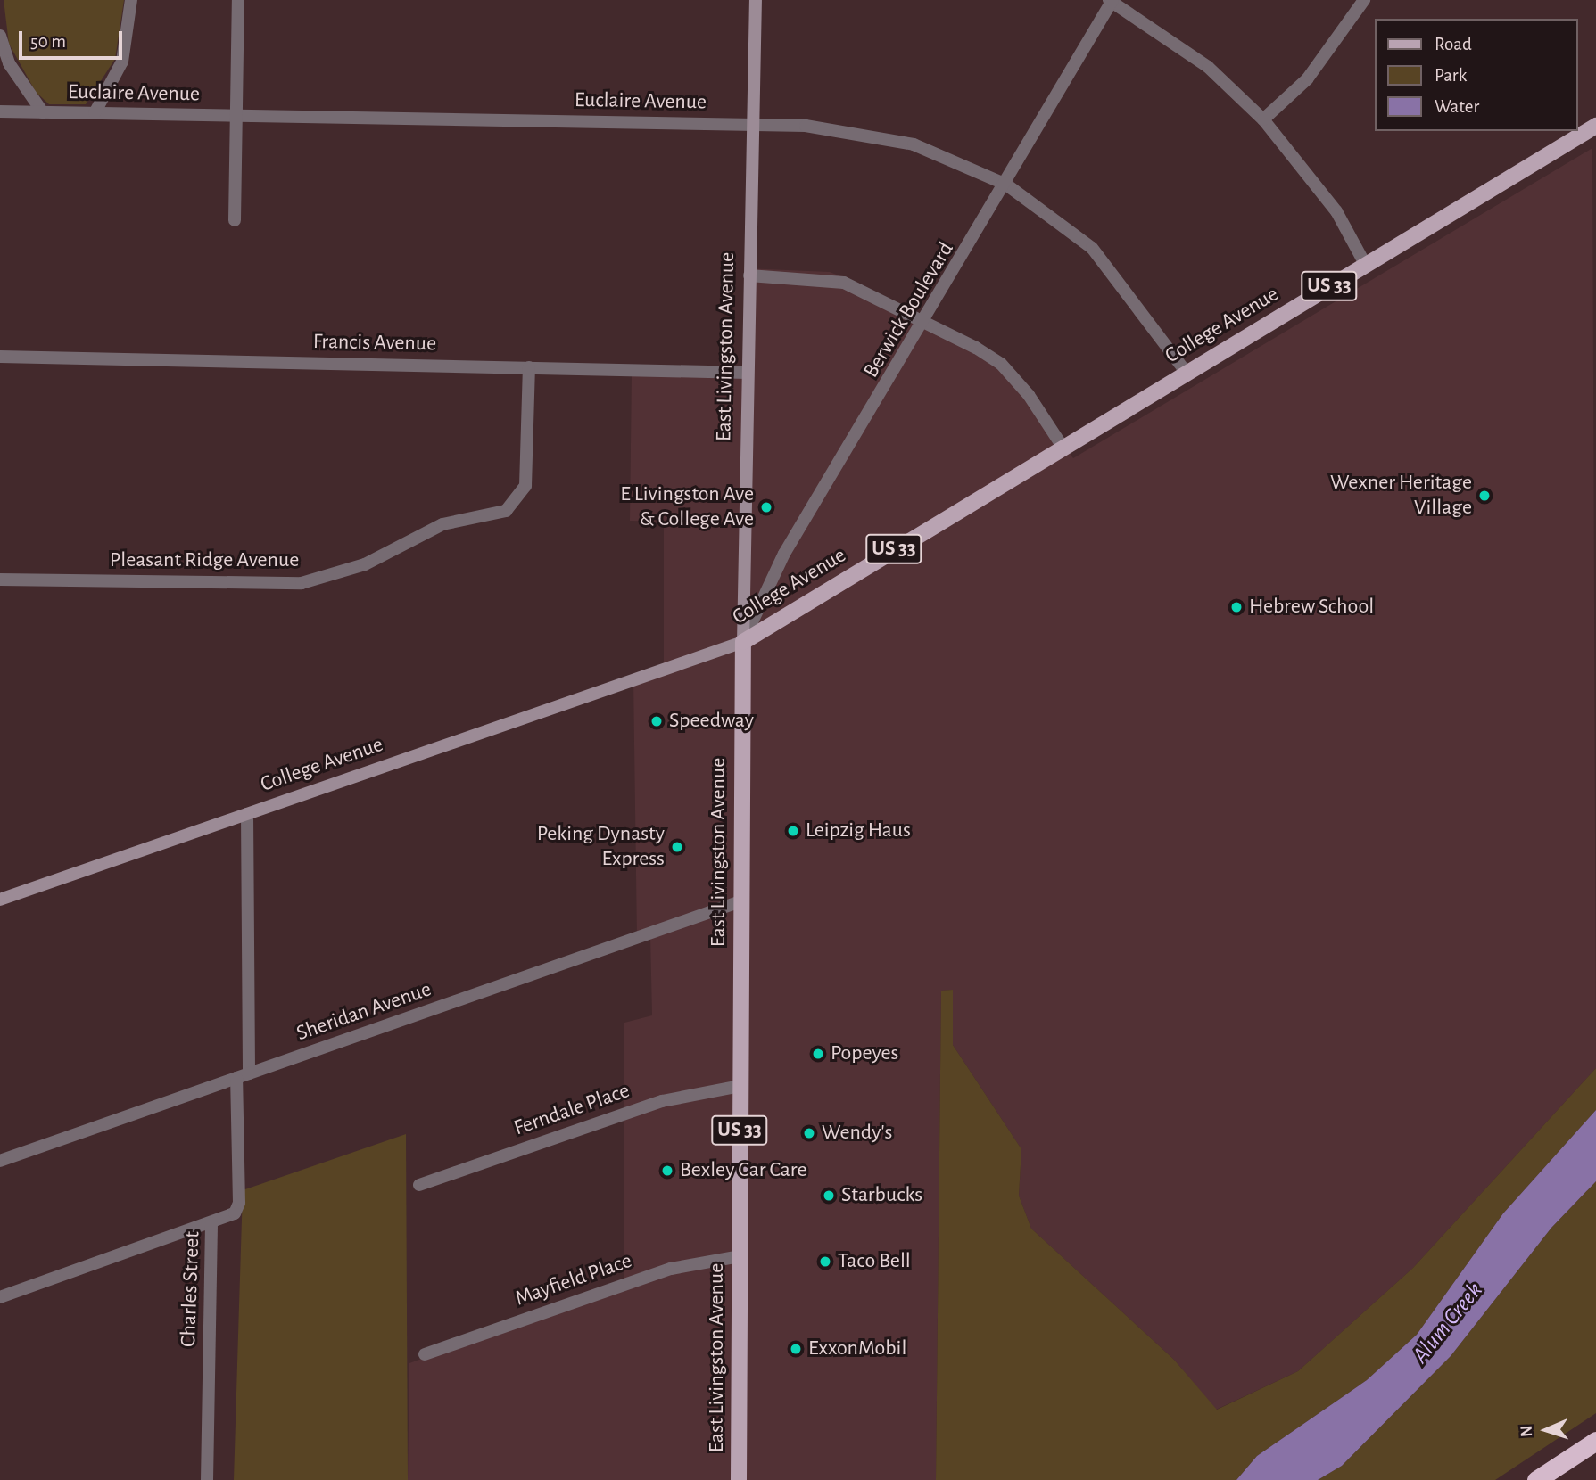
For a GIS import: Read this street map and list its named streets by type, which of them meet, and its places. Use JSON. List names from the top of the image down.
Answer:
{
  "streets": {
    "main road": ["US 33", "College Avenue", "East Livingston Avenue"],
    "street": [
      "Euclaire Avenue",
      "Berwick Boulevard",
      "Francis Avenue",
      "Pleasant Ridge Avenue",
      "Sheridan Avenue",
      "Ferndale Place",
      "Mayfield Place",
      "Charles Street"
    ]
  },
  "crossings": [
    ["Euclaire Avenue", "Berwick Boulevard"],
    ["Euclaire Avenue", "College Avenue"],
    ["Euclaire Avenue", "East Livingston Avenue"],
    ["Berwick Boulevard", "College Avenue"],
    ["Berwick Boulevard", "East Livingston Avenue"],
    ["College Avenue", "East Livingston Avenue"],
    ["College Avenue", "Charles Street"],
    ["Francis Avenue", "East Livingston Avenue"],
    ["Francis Avenue", "Pleasant Ridge Avenue"],
    ["East Livingston Avenue", "Sheridan Avenue"],
    ["East Livingston Avenue", "Ferndale Place"],
    ["East Livingston Avenue", "Mayfield Place"],
    ["Sheridan Avenue", "Charles Street"]
  ],
  "water": ["Alum Creek"],
  "places": [
    "Wexner Heritage Village",
    "E Livingston Ave & College Ave",
    "Hebrew School",
    "Speedway",
    "Leipzig Haus",
    "Peking Dynasty Express",
    "Popeyes",
    "Wendy's",
    "Bexley Car Care",
    "Starbucks",
    "Taco Bell",
    "ExxonMobil"
  ],
  "legend": ["Road", "Park", "Water"],
  "scale_bar": "50 m",
  "north": "left"
}
